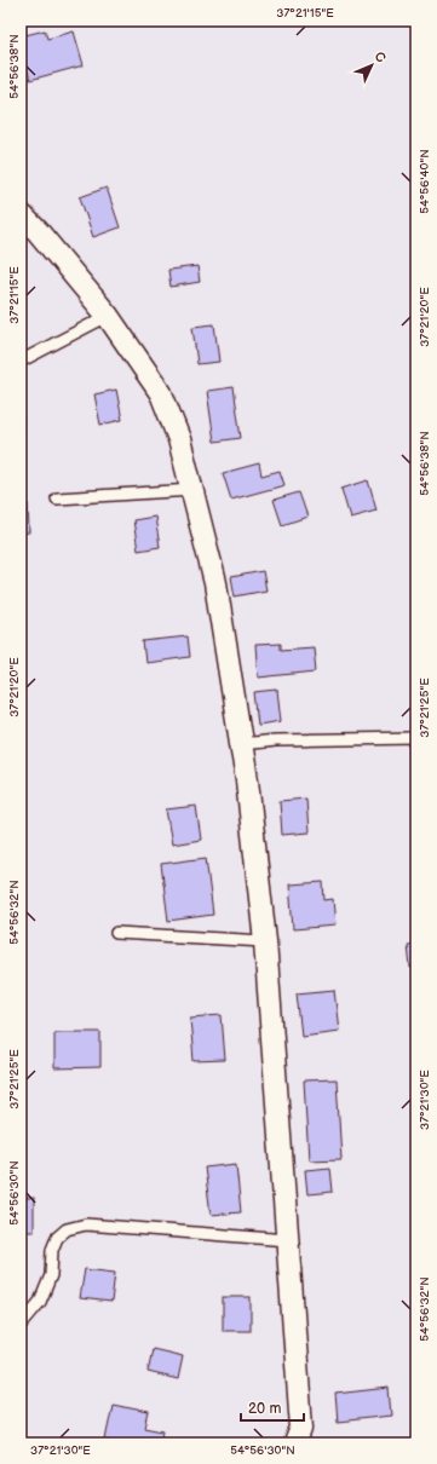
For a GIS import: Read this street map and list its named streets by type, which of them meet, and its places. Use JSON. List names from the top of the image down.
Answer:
{
  "scale_bar": "20 m",
  "north": "top right",
  "coordinates": [
    "37°21'15\"E",
    "54°56'38\"N",
    "54°56'40\"N",
    "37°21'20\"E",
    "37°21'25\"E",
    "54°56'32\"N",
    "37°21'30\"E",
    "54°56'30\"N"
  ]
}
